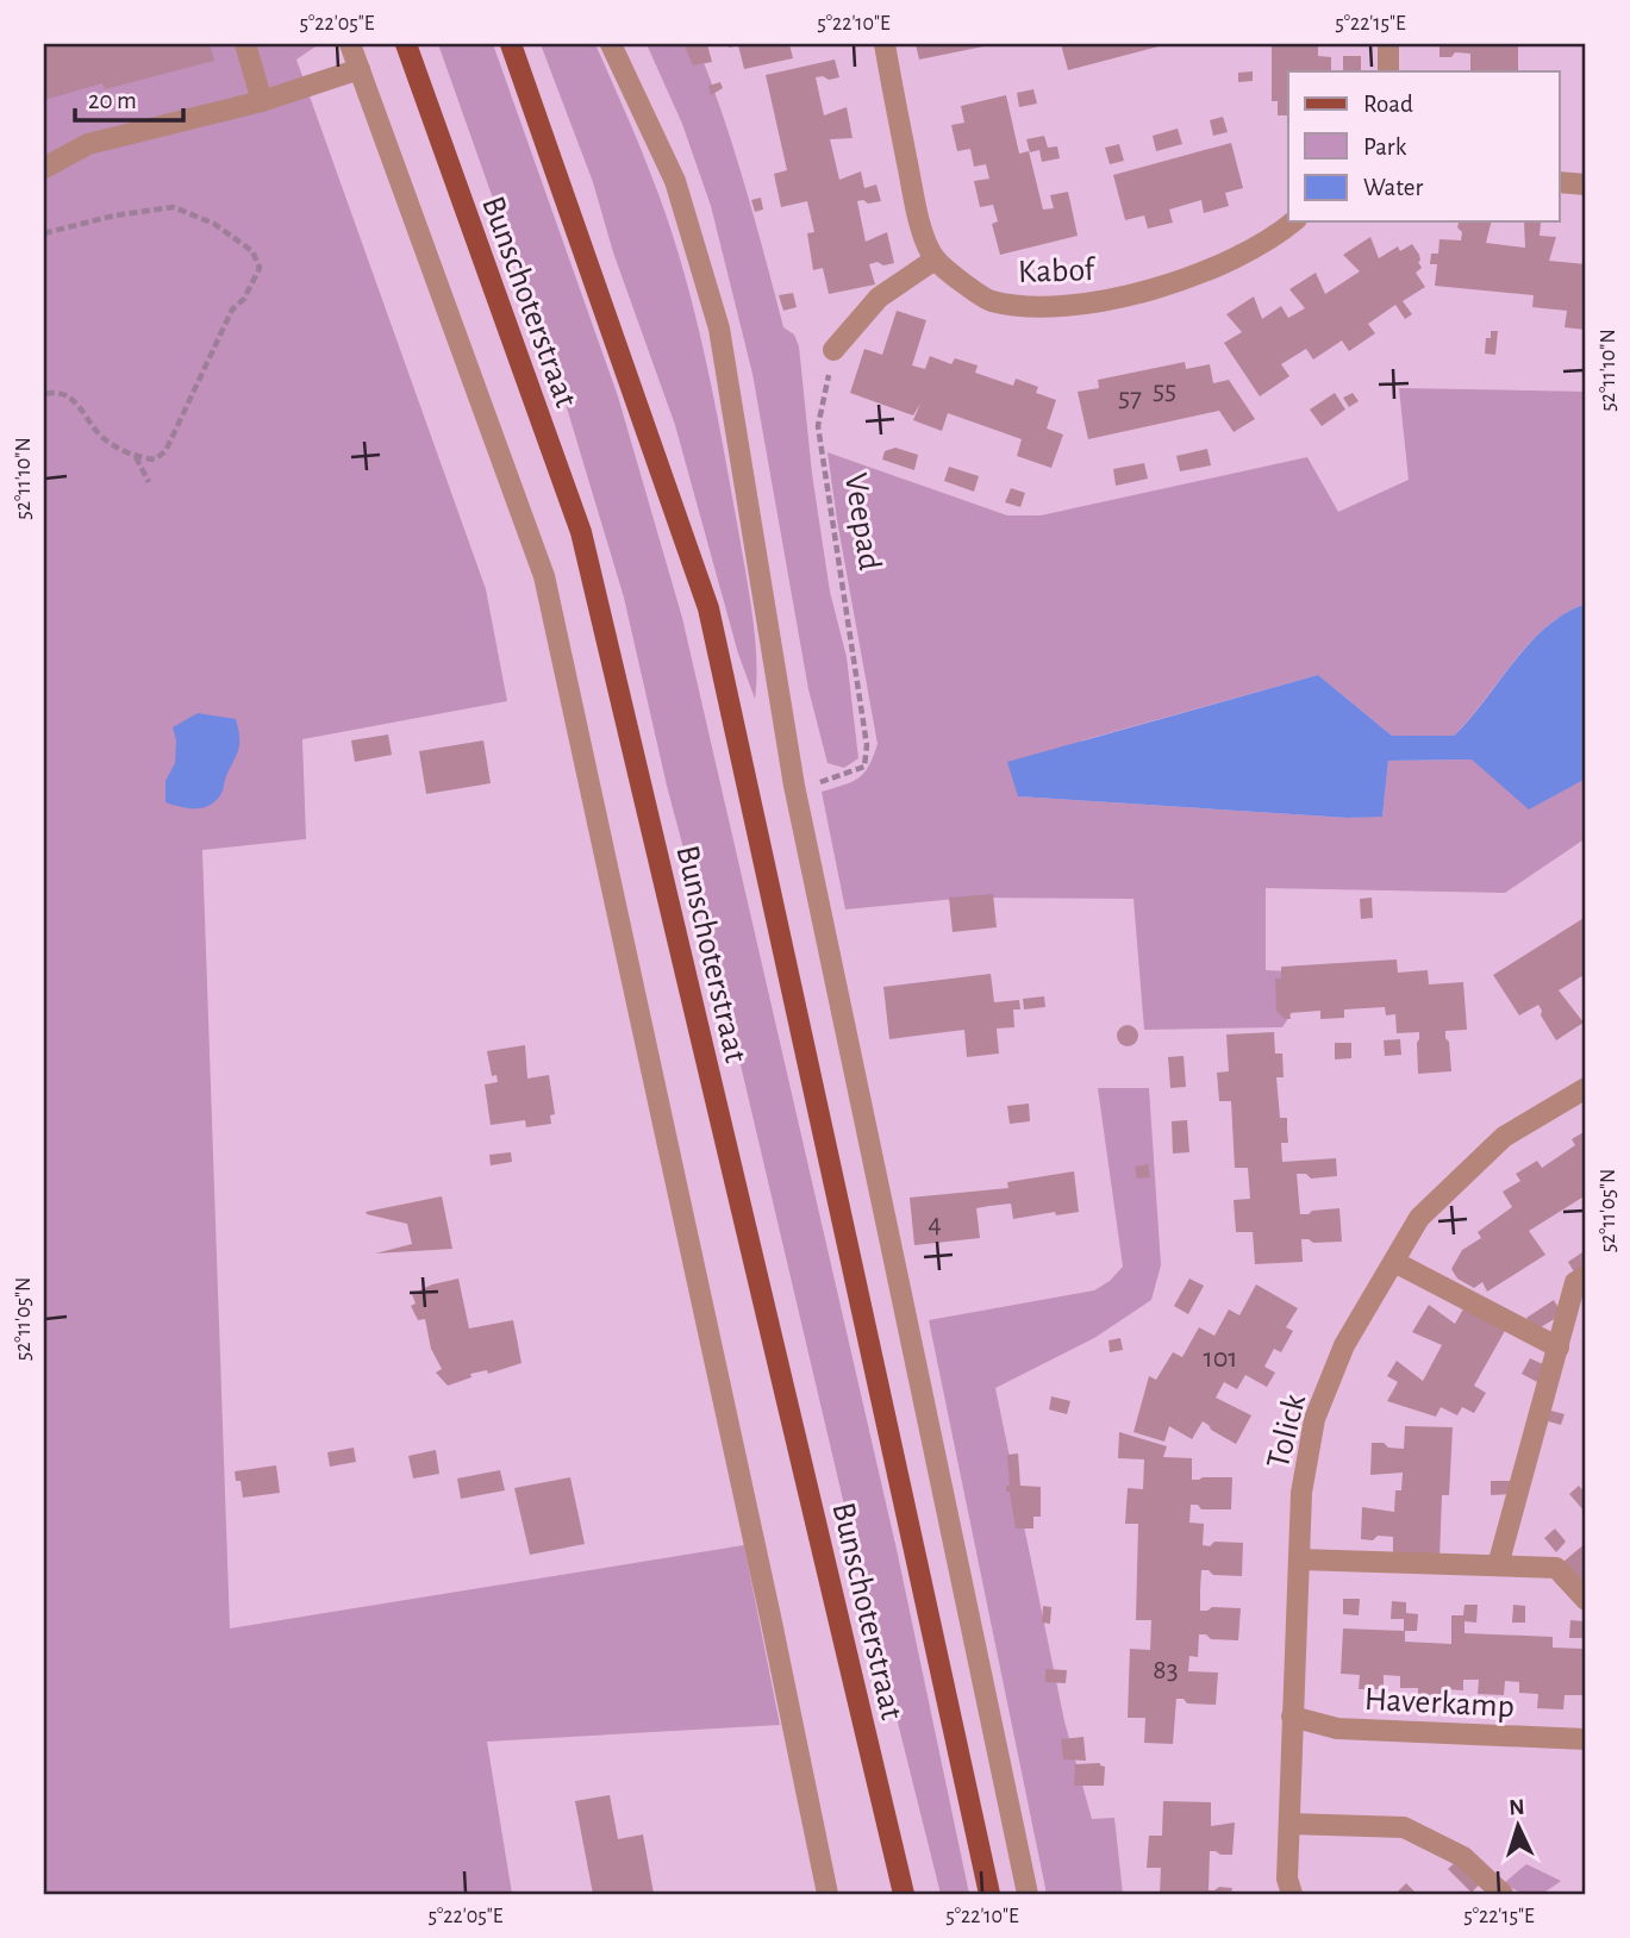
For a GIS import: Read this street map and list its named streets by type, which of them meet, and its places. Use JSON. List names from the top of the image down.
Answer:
{
  "streets": {
    "main road": ["Bunschoterstraat"],
    "street": ["Kabof", "Tolick", "Haverkamp"],
    "path": ["Veepad"]
  },
  "crossings": [
    ["Tolick", "Haverkamp"]
  ],
  "house_numbers": [
    "55",
    "57",
    "4",
    "101",
    "83"
  ],
  "legend": ["Road", "Park", "Water"],
  "scale_bar": "20 m",
  "north": "top",
  "coordinates": [
    "5°22'05\"E",
    "5°22'10\"E",
    "5°22'15\"E",
    "52°11'10\"N",
    "52°11'05\"N"
  ]
}
